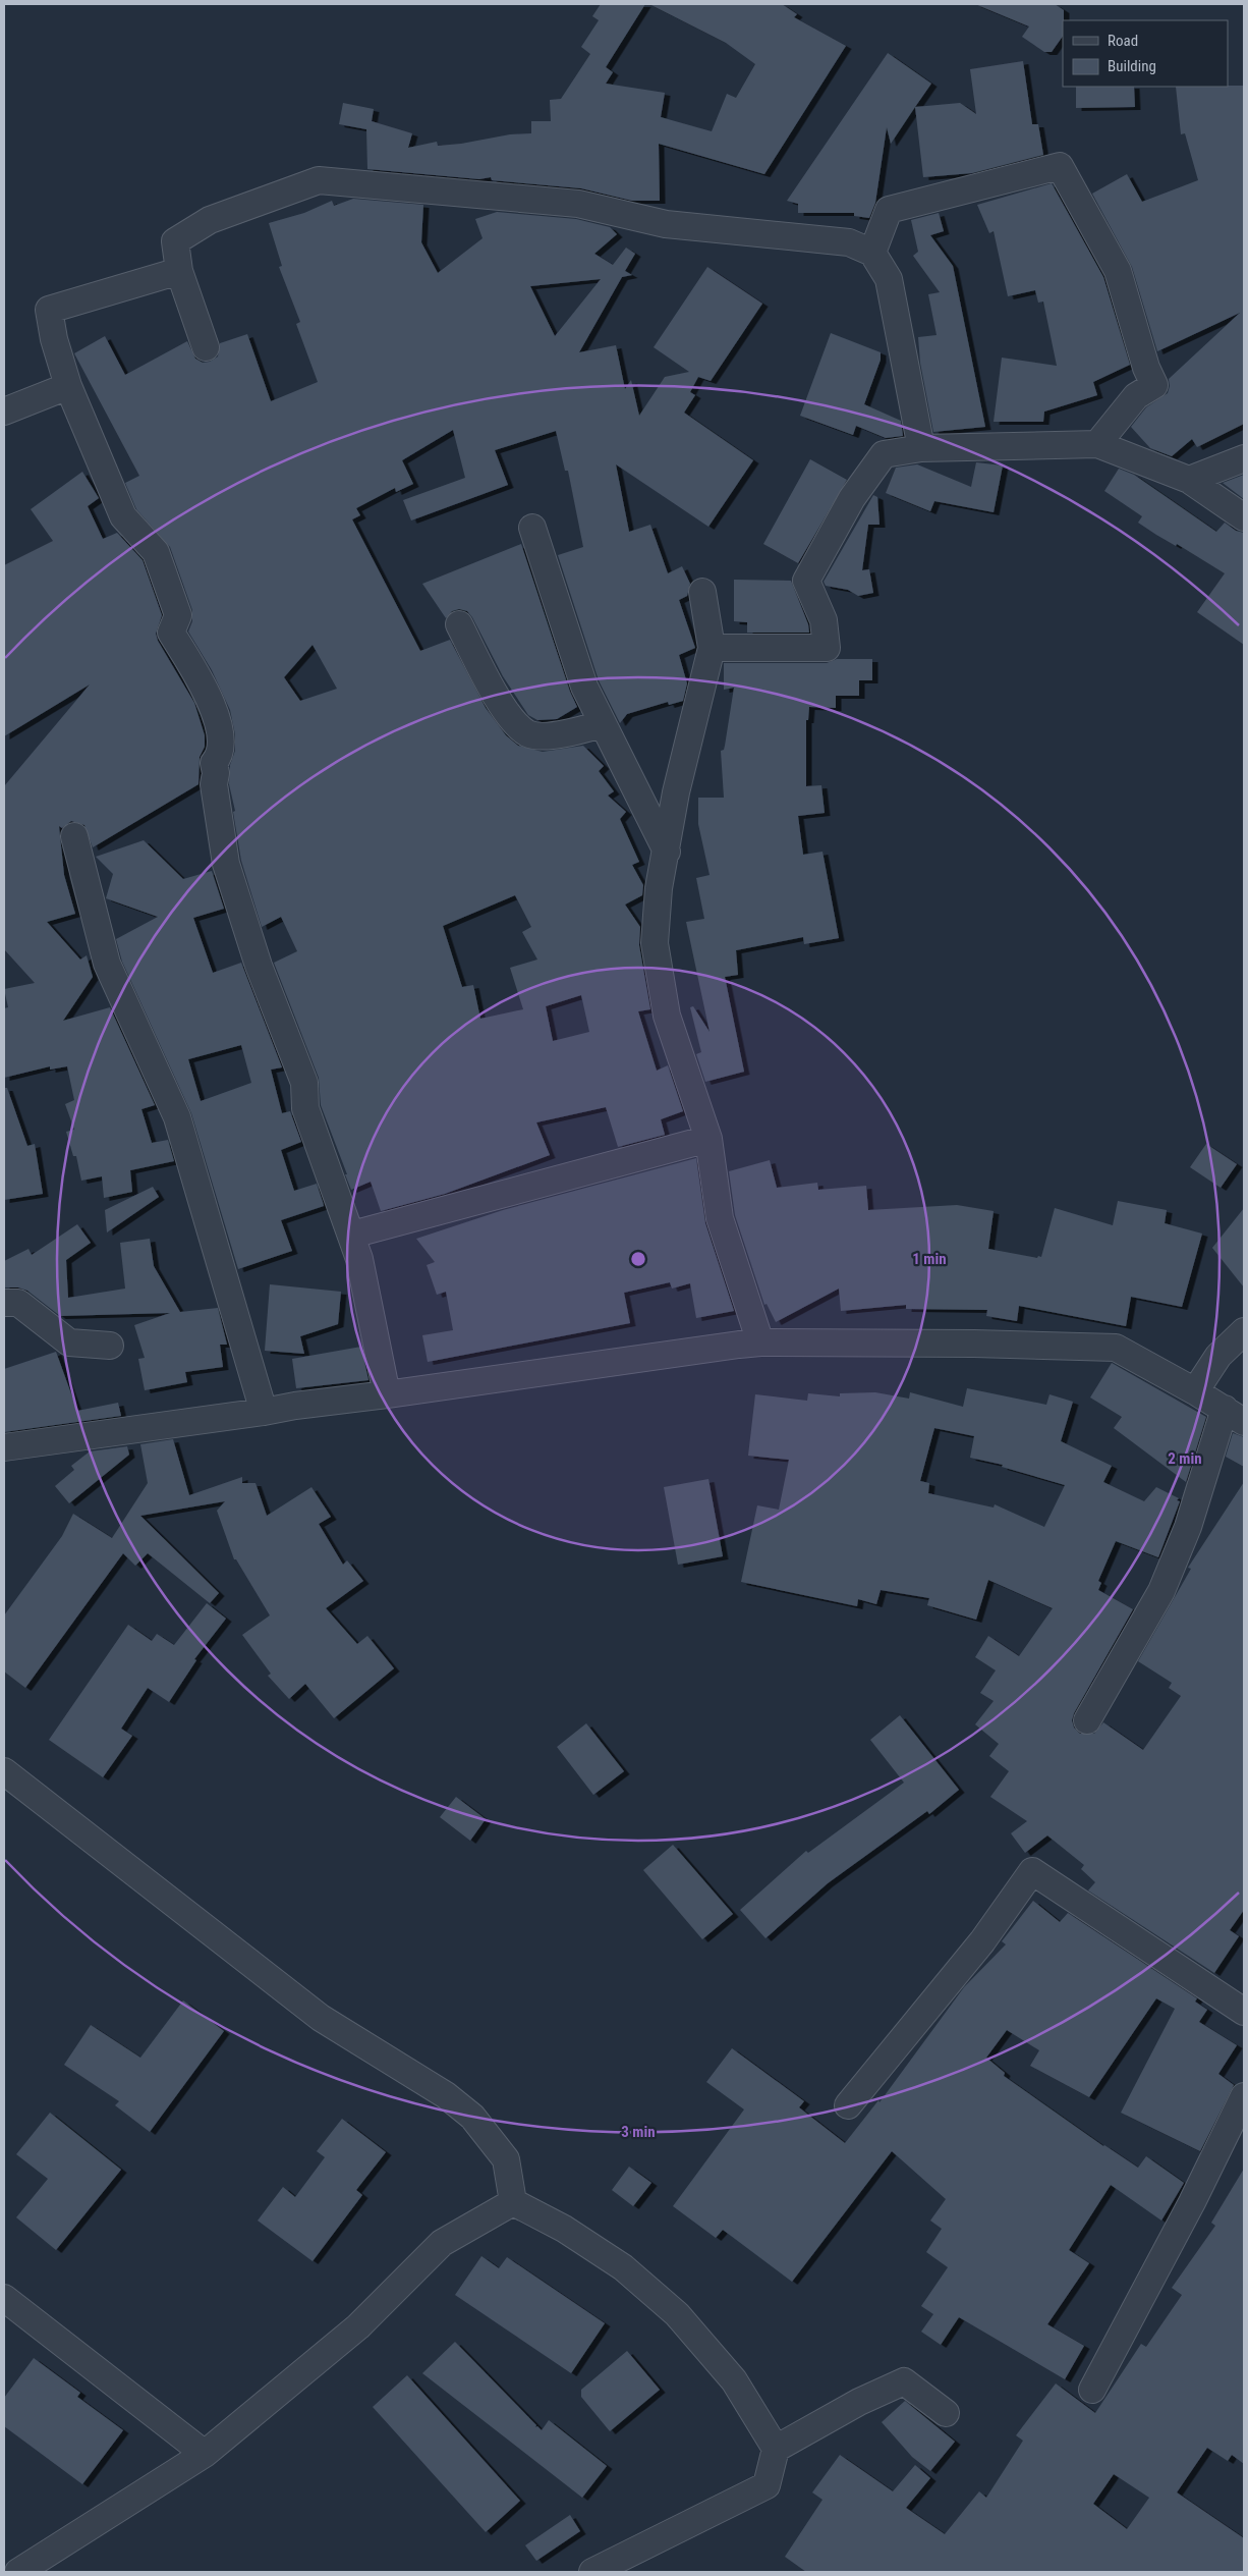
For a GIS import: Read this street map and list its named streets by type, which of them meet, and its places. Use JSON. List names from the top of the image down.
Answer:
{
  "legend": ["Road", "Building"],
  "rings": ["1 min", "2 min", "3 min"]
}
